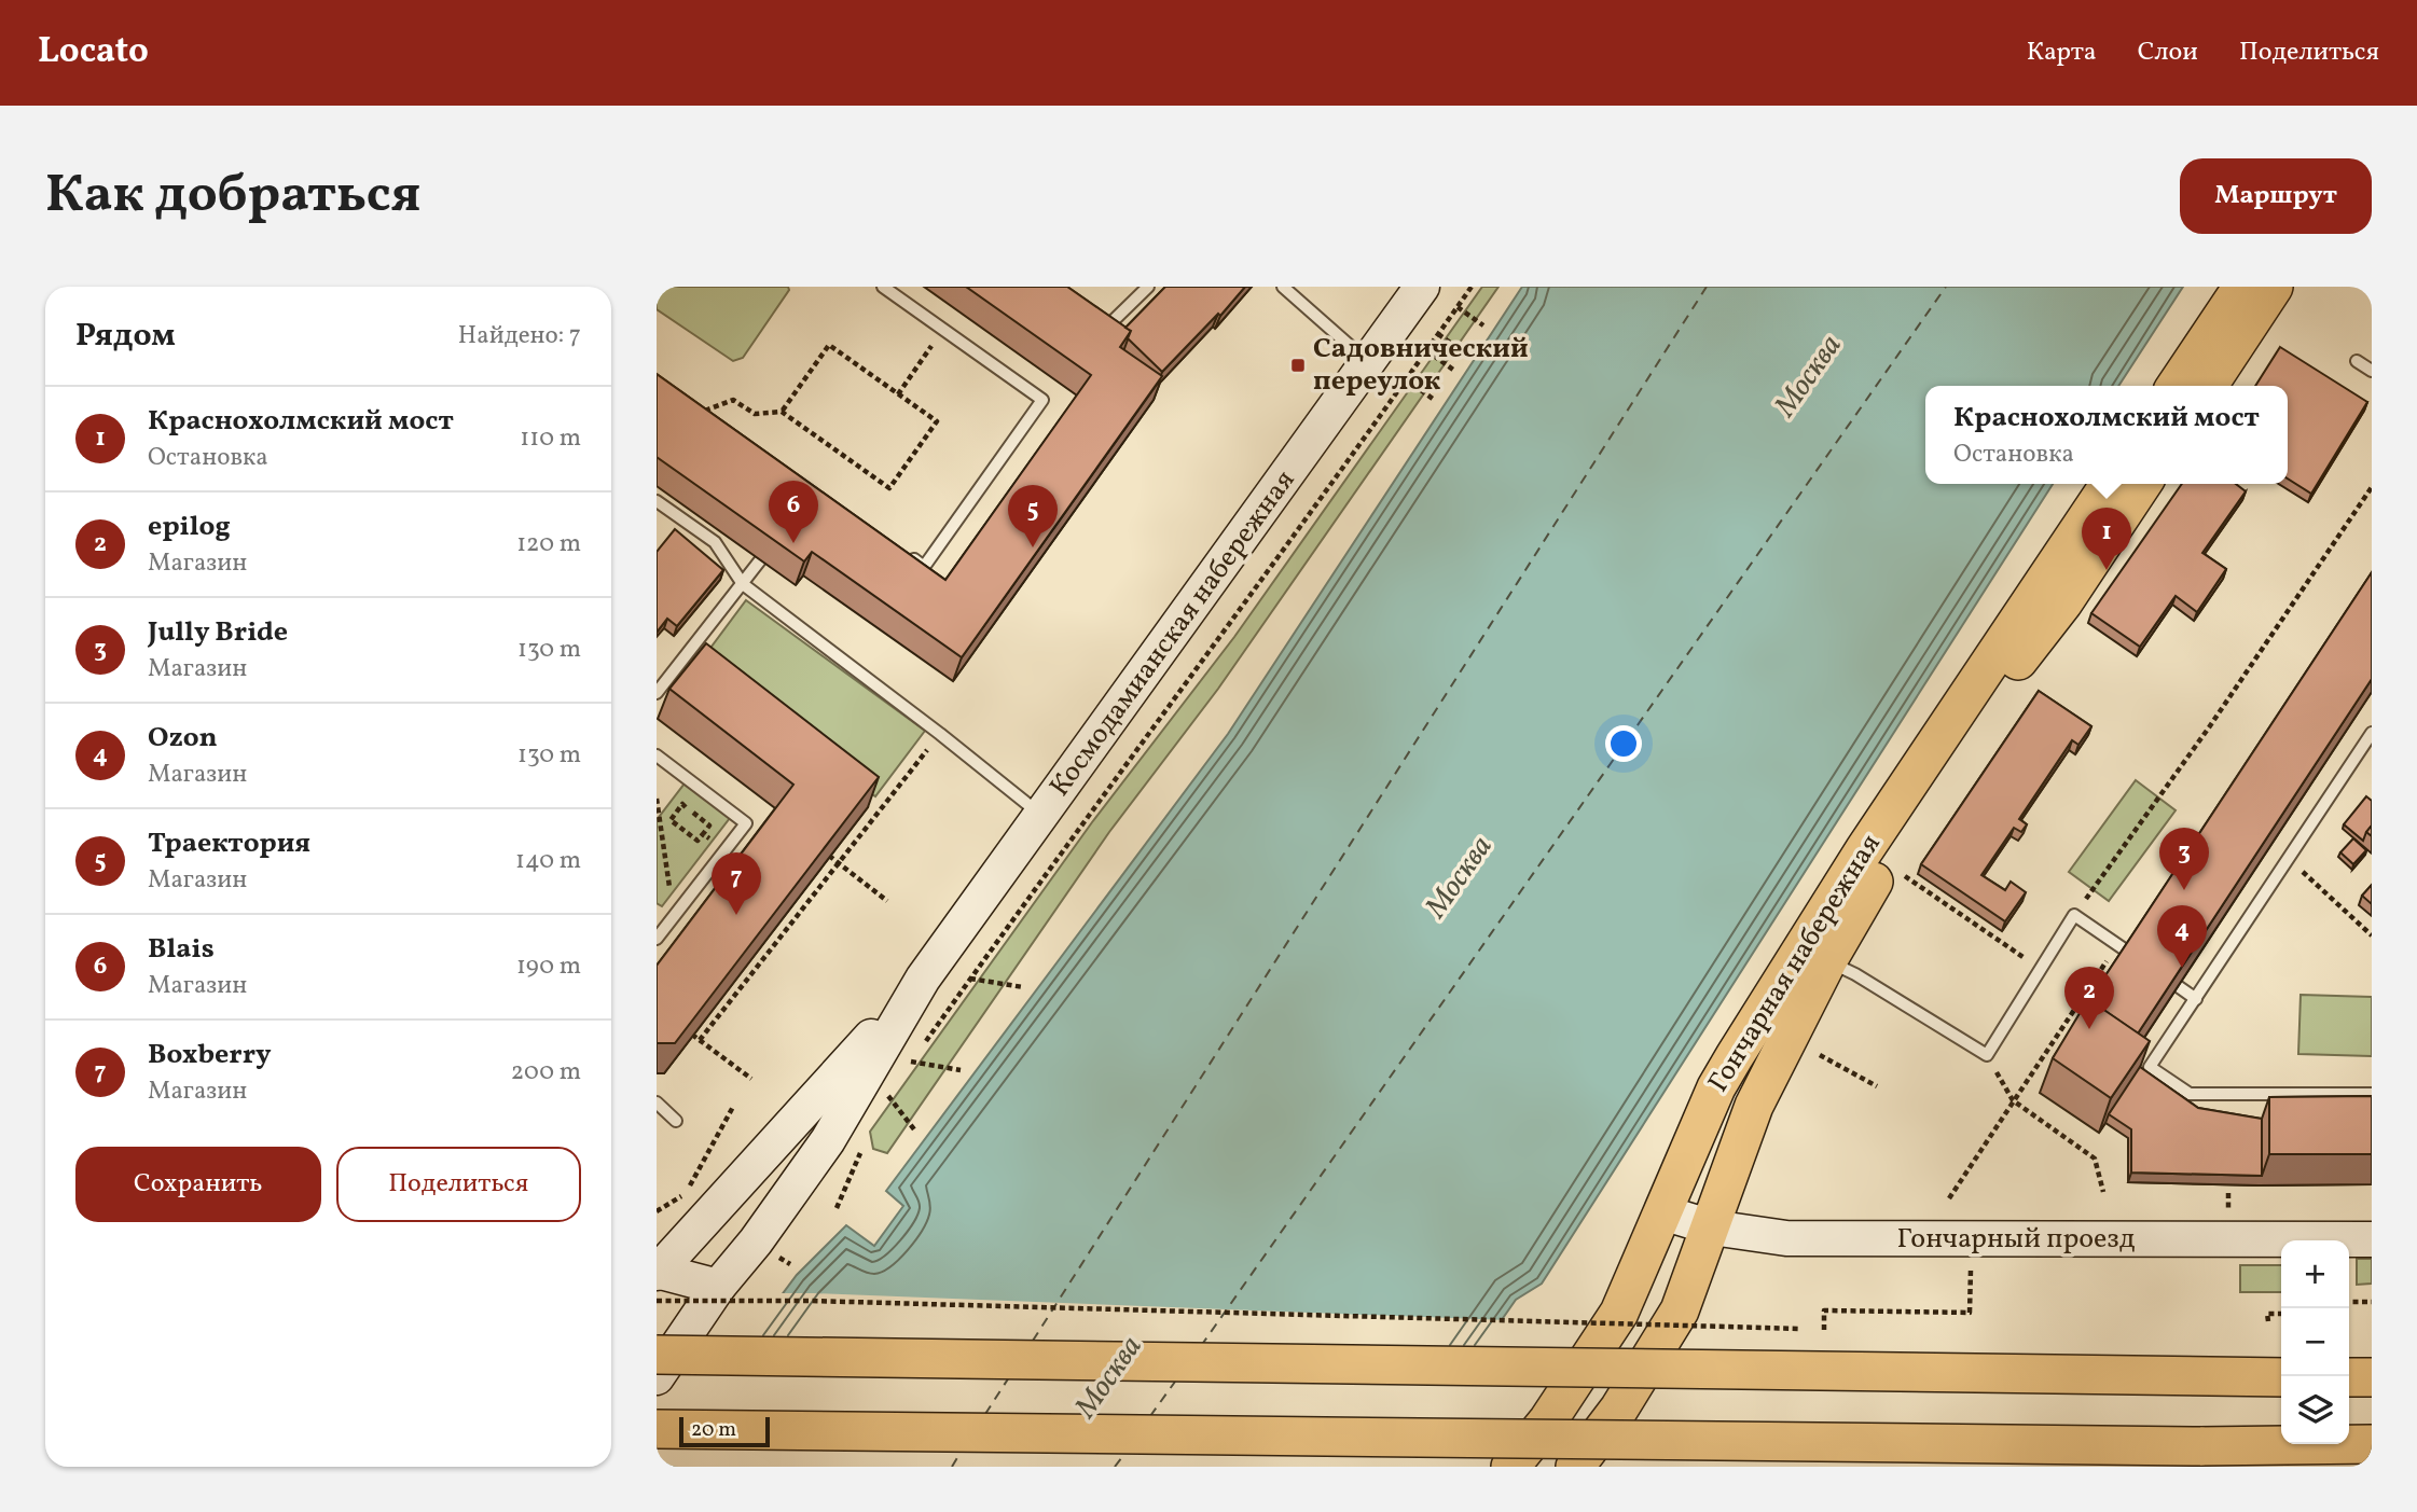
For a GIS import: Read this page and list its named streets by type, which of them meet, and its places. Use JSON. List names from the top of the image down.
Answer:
{
  "streets": {
    "main road": ["Космодамианская набережная", "Гончарная набережная", "Гончарный проезд"]
  },
  "crossings": [
    ["Гончарная набережная", "Гончарный проезд"]
  ],
  "water": ["Москва"],
  "places": {
    "transit": ["Садовнический переулок"]
  },
  "scale_bar": "20 m",
  "page": {
    "header": "Locato",
    "nav": ["Карта", "Слои", "Поделиться"],
    "buttons": [
      "Маршрут",
      ["Сохранить", "Поделиться"]
    ],
    "title": "Как добраться",
    "heading": ["Рядом", "Найдено: 7"],
    "list": [
      {
        "mark": "1",
        "name": "Краснохолмский мост",
        "note": "Остановка",
        "value": "110 m"
      },
      {
        "mark": "2",
        "name": "epilog",
        "note": "Магазин",
        "value": "120 m"
      },
      {
        "mark": "3",
        "name": "Jully Bride",
        "note": "Магазин",
        "value": "130 m"
      },
      {
        "mark": "4",
        "name": "Ozon",
        "note": "Магазин",
        "value": "130 m"
      },
      {
        "mark": "5",
        "name": "Траектория",
        "note": "Магазин",
        "value": "140 m"
      },
      {
        "mark": "6",
        "name": "Blais",
        "note": "Магазин",
        "value": "190 m"
      },
      {
        "mark": "7",
        "name": "Boxberry",
        "note": "Магазин",
        "value": "200 m"
      }
    ],
    "popup": ["Краснохолмский мост", "Остановка"],
    "pins": [
      "6",
      "5",
      "1",
      "3",
      "7",
      "4",
      "2"
    ],
    "map_buttons": ["+", "−"],
    "scale": "20 m"
  }
}
